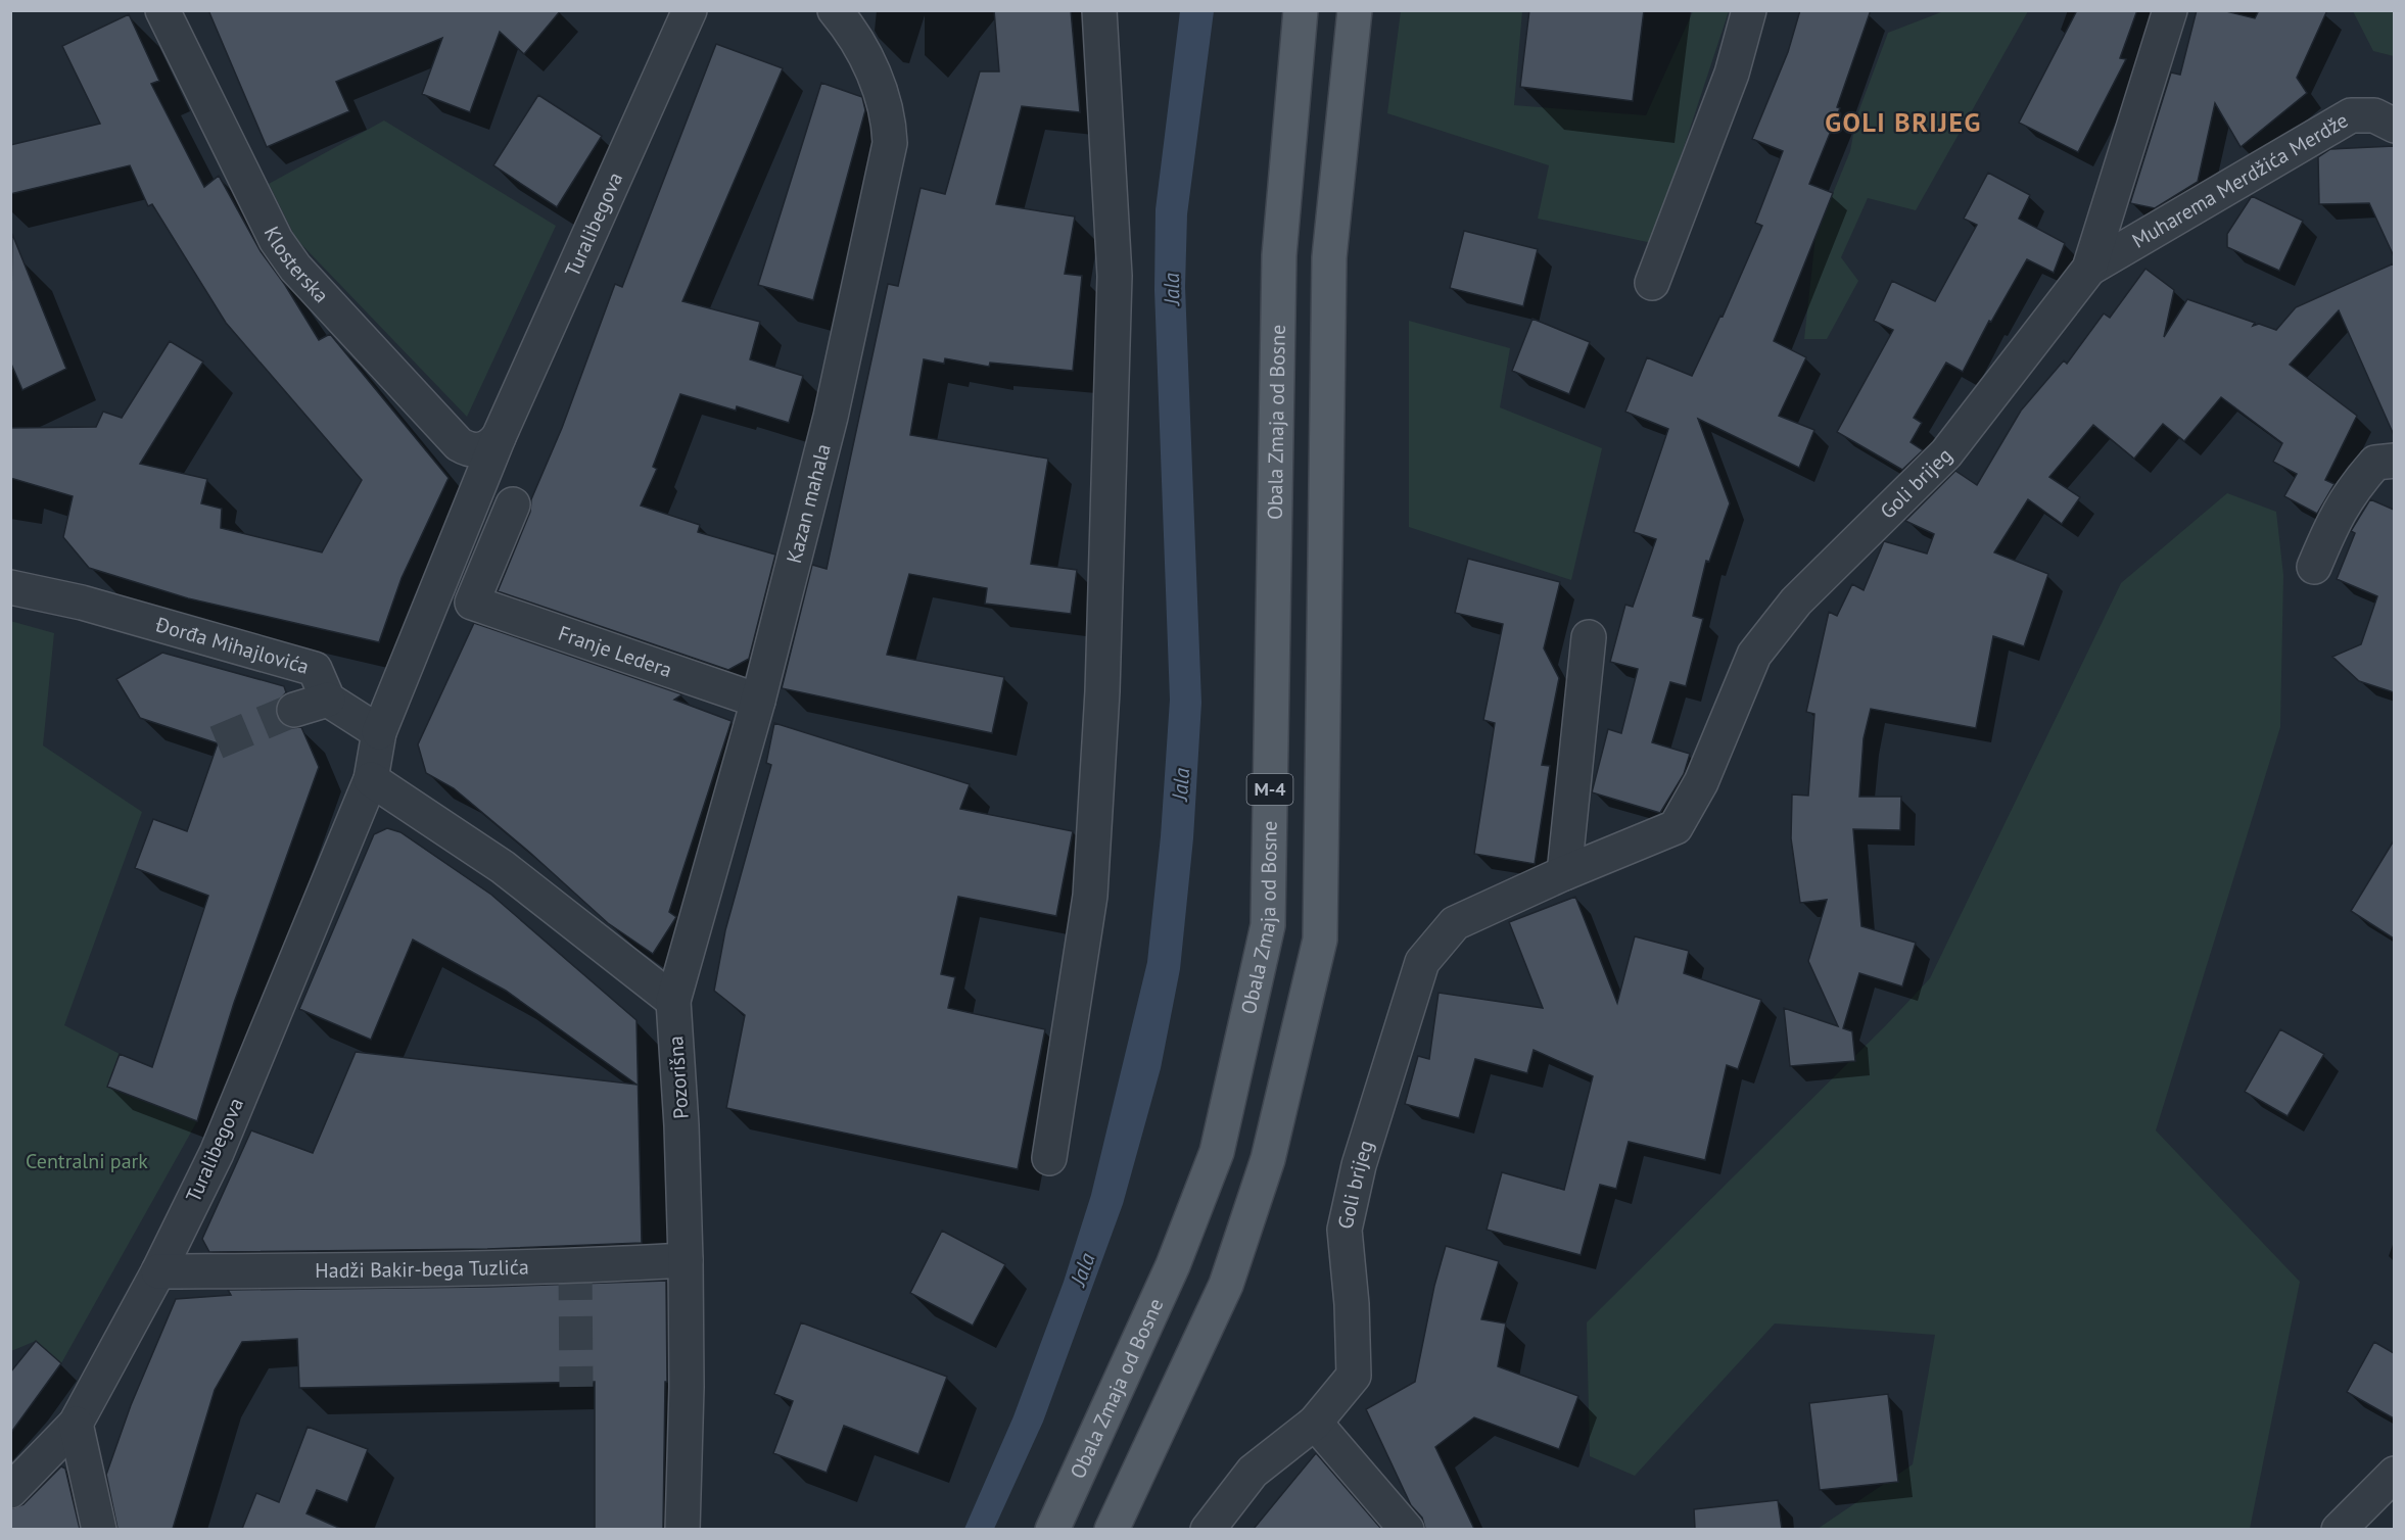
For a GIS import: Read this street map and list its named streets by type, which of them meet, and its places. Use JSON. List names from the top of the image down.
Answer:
{
  "streets": {
    "main road": ["Obala Zmaja od Bosne", "M-4"],
    "street": [
      "Muharema Merdžića Merdže",
      "Turalibegova",
      "Klosterska",
      "Goli brijeg",
      "Kazan mahala",
      "Đorđa Mihajlovića",
      "Franje Ledera",
      "Pozorišna",
      "Hadži Bakir-bega Tuzlića"
    ]
  },
  "crossings": [
    ["Muharema Merdžića Merdže", "Goli brijeg"],
    ["Turalibegova", "Klosterska"],
    ["Turalibegova", "Hadži Bakir-bega Tuzlića"],
    ["Kazan mahala", "Franje Ledera"],
    ["Kazan mahala", "Pozorišna"],
    ["Pozorišna", "Hadži Bakir-bega Tuzlića"]
  ],
  "districts": ["GOLI BRIJEG"],
  "water": ["Jala"],
  "parks": ["Centralni park"]
}
